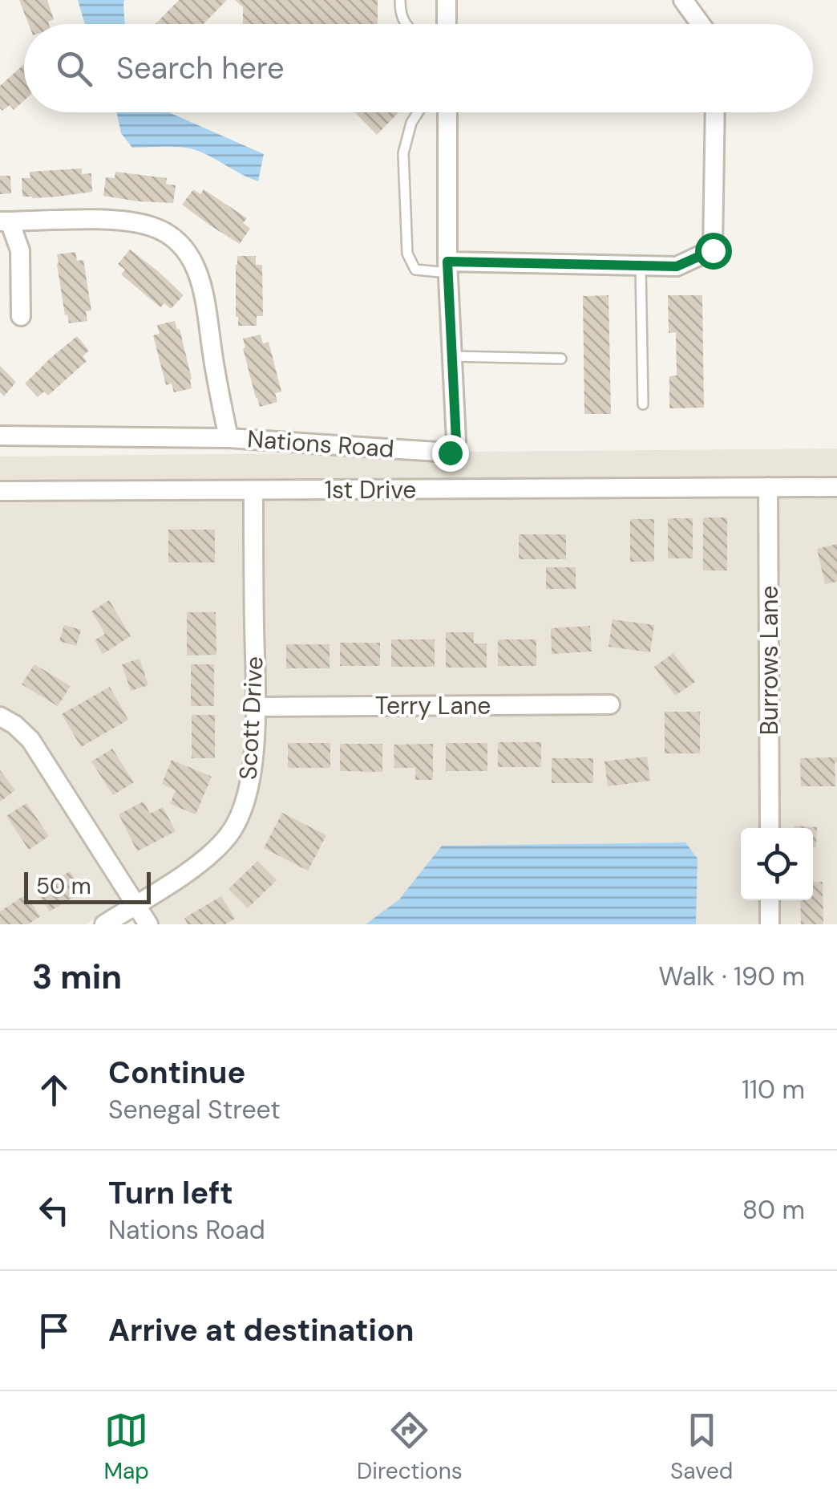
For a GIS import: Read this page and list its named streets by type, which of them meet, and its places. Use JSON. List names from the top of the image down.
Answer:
{
  "streets": {
    "street": [
      "Nations Road",
      "1st Drive",
      "Burrows Lane",
      "Terry Lane",
      "Scott Drive"
    ]
  },
  "crossings": [
    ["1st Drive", "Burrows Lane"],
    ["1st Drive", "Scott Drive"],
    ["Terry Lane", "Scott Drive"]
  ],
  "scale_bar": "50 m",
  "page": {
    "search": "Search here",
    "scale": "50 m",
    "heading": ["3 min", "Walk · 190 m"],
    "list": [
      ["Continue", "Senegal Street", "110 m"],
      ["Turn left", "Nations Road", "80 m"],
      "Arrive at destination"
    ],
    "nav": ["Map", "Directions", "Saved"]
  }
}
